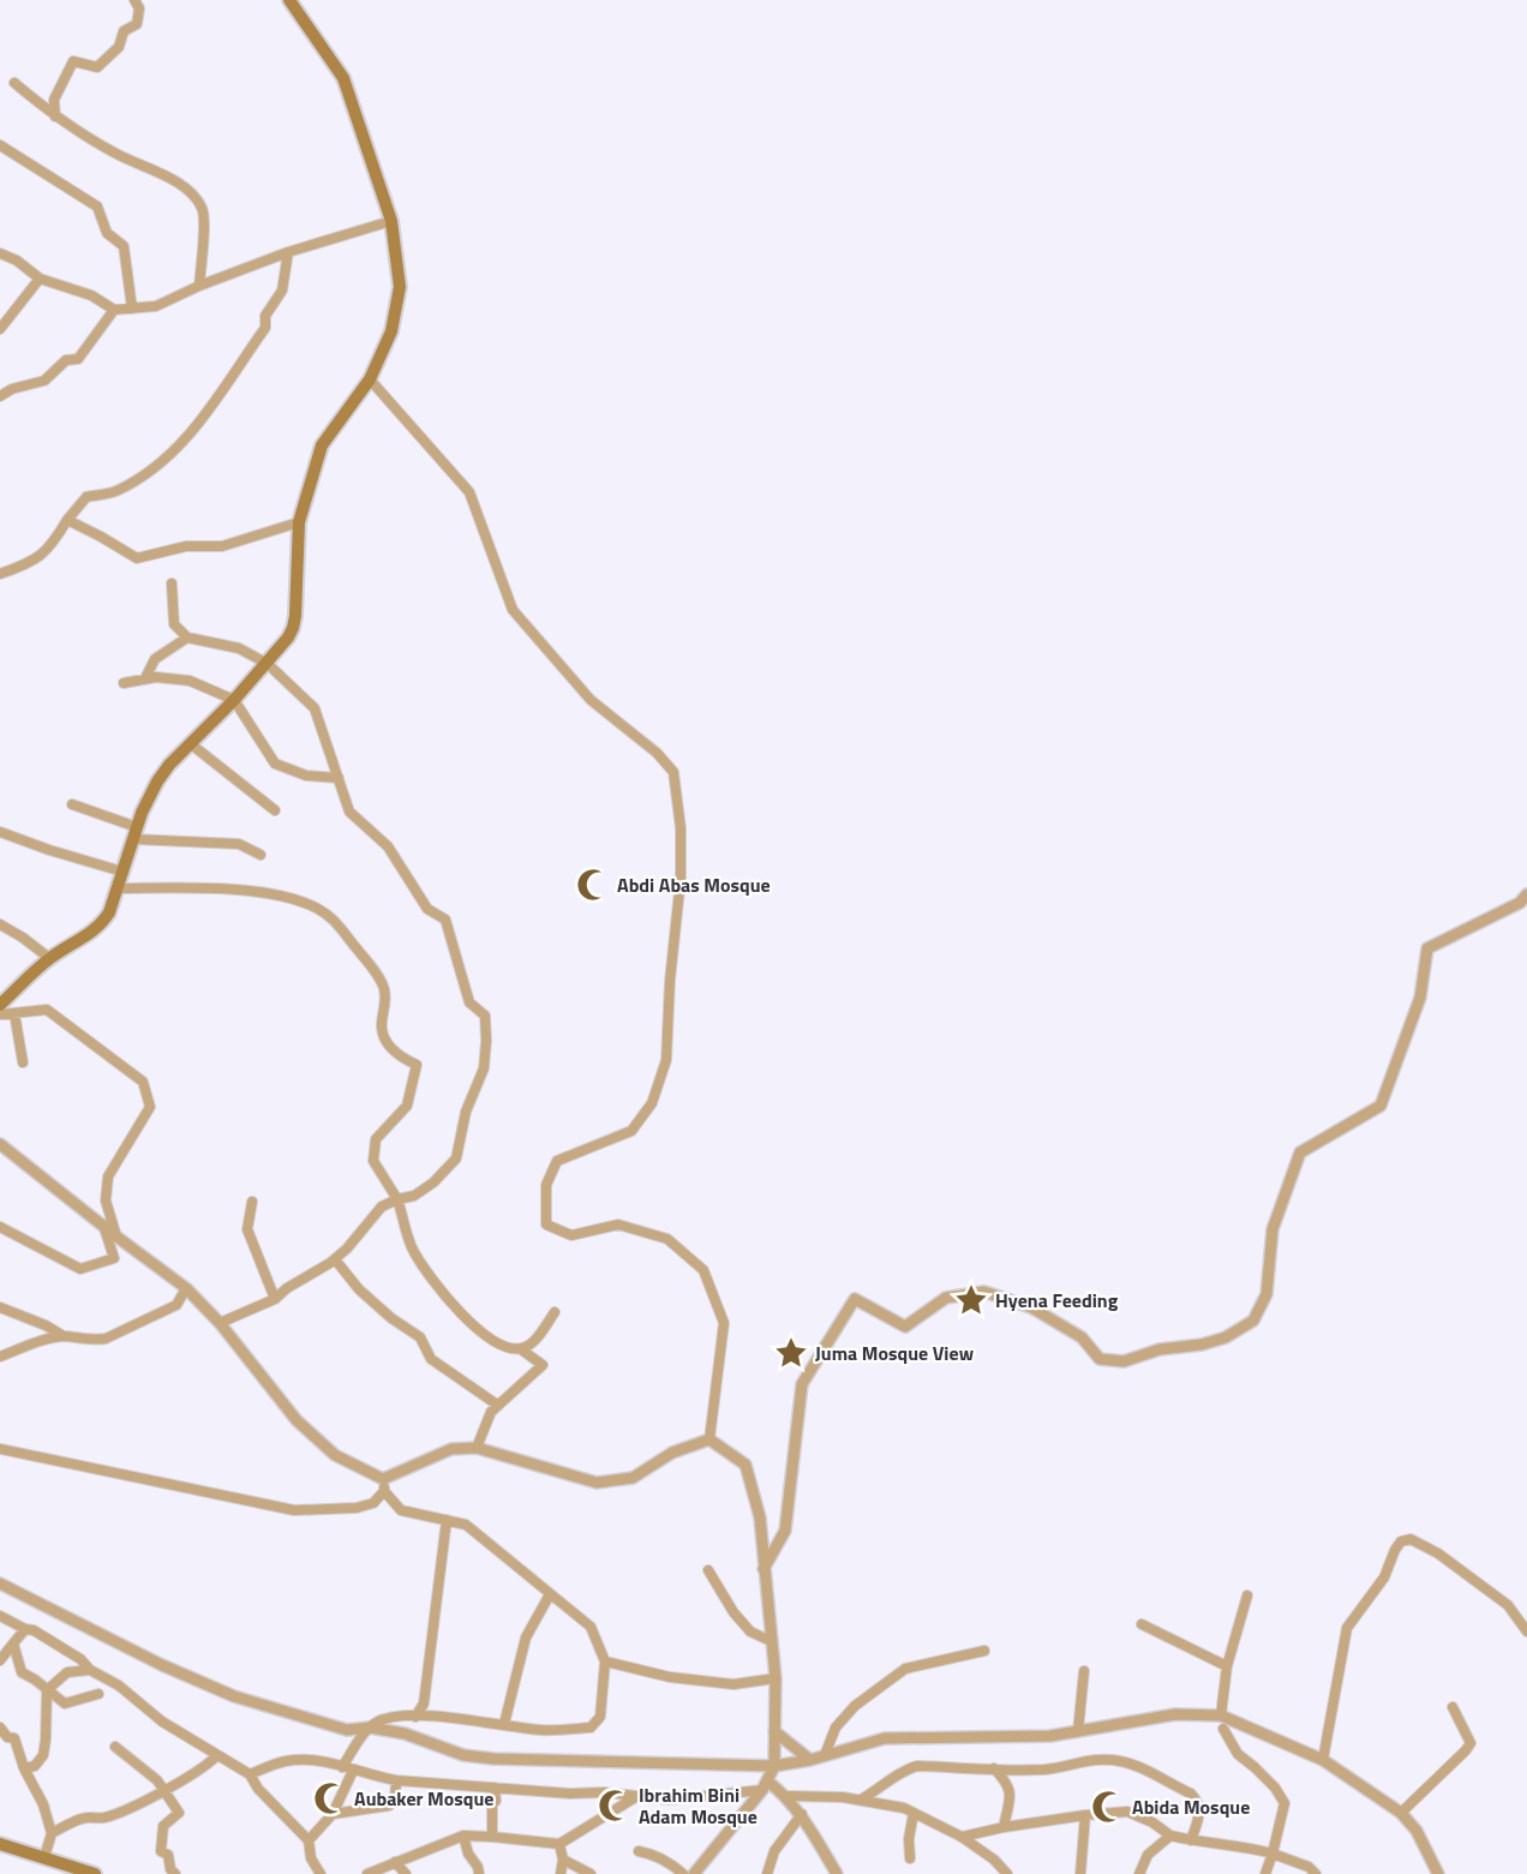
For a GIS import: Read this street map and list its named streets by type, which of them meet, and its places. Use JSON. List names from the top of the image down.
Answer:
{
  "places": {
    "mosque": [
      "Abdi Abas Mosque",
      "Aubaker Mosque",
      "Ibrahim Bini Adam Mosque",
      "Abida Mosque"
    ],
    "place": ["Hyena Feeding", "Juma Mosque View"]
  }
}
